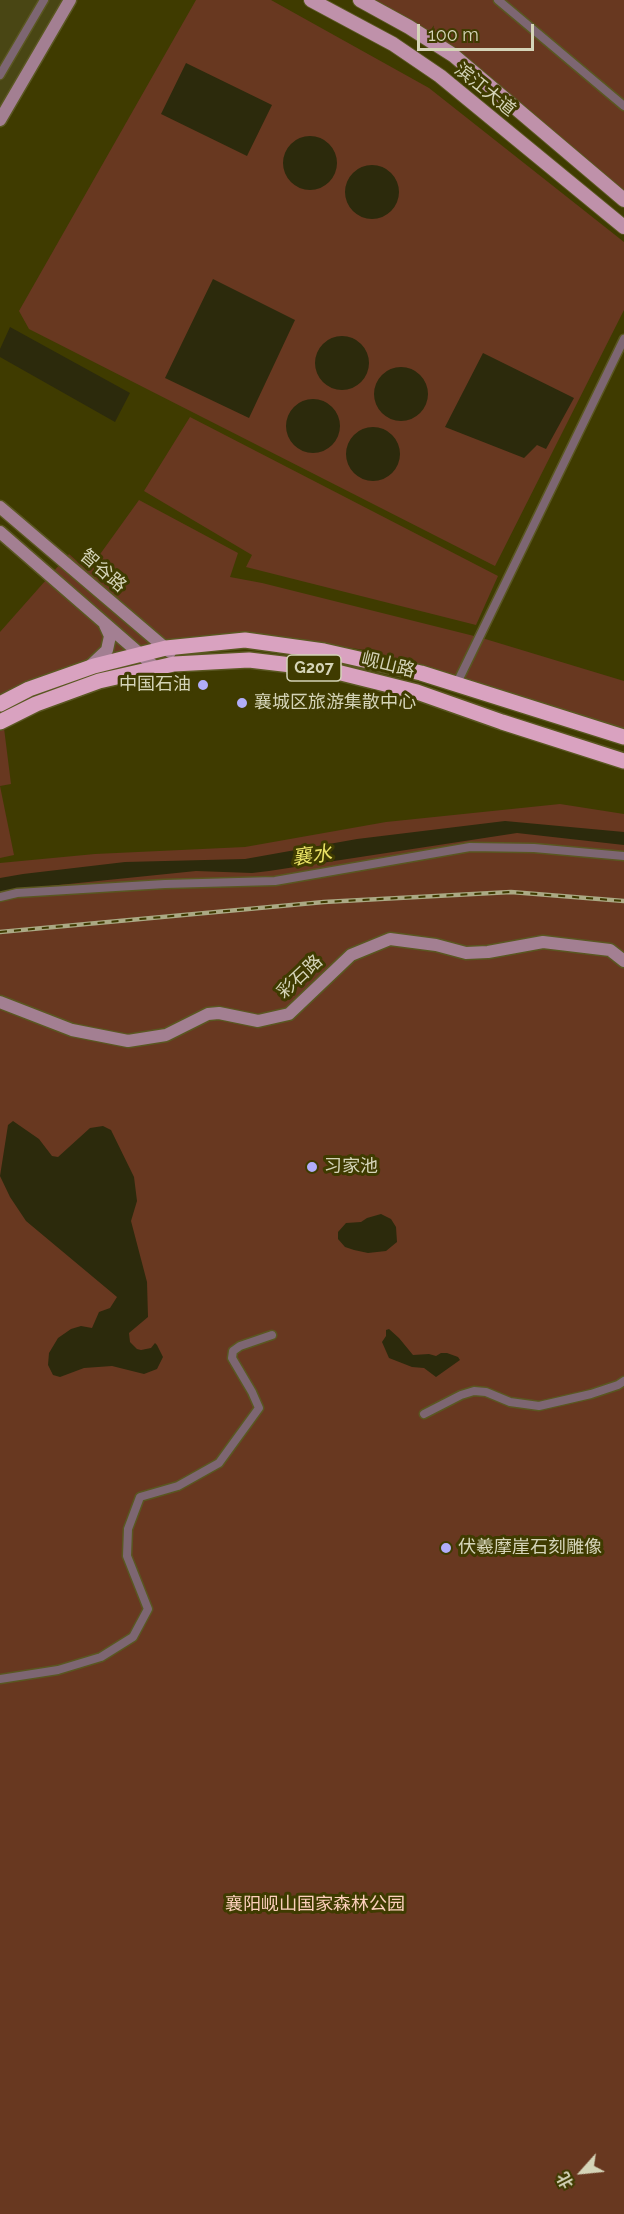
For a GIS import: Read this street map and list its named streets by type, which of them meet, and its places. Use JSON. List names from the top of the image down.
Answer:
{
  "streets": {
    "highway": ["岘山路", "G207"],
    "main road": ["滨江大道"],
    "street": ["智谷路", "彩石路"]
  },
  "crossings": [
    ["智谷路", "岘山路"]
  ],
  "water": ["襄水"],
  "parks": ["襄阳岘山国家森林公园"],
  "places": [
    "中国石油",
    "襄城区旅游集散中心",
    "习家池",
    "伏羲摩崖石刻雕像"
  ],
  "scale_bar": "100 m",
  "north": "bottom left"
}
